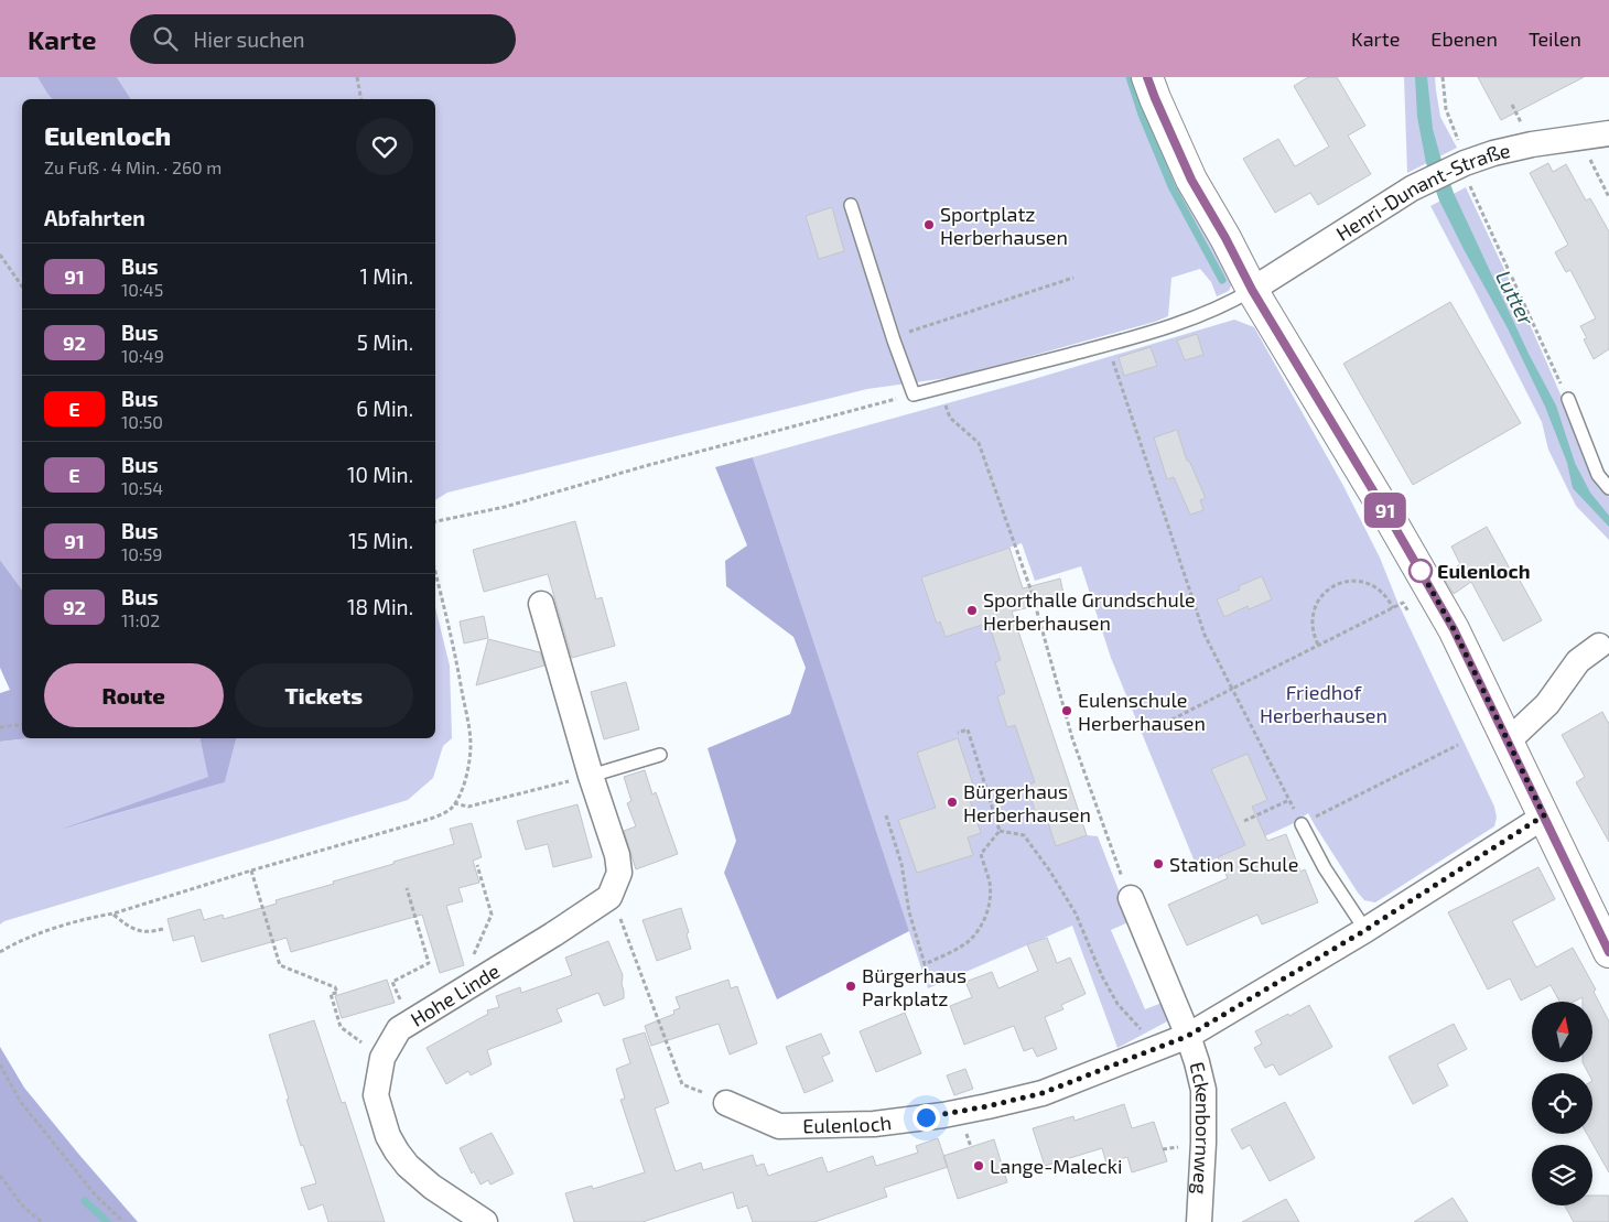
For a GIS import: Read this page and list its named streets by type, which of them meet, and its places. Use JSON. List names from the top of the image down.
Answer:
{
  "streets": {
    "street": [
      "Henri-Dunant-Straße",
      "Hohe Linde",
      "Eulenloch",
      "Eckenbornweg"
    ]
  },
  "crossings": [
    ["Eulenloch", "Eckenbornweg"]
  ],
  "water": ["Lutter"],
  "parks": ["Friedhof Herberhausen"],
  "places": [
    "Sportplatz Herberhausen",
    "Eulenloch",
    "Sporthalle Grundschule Herberhausen",
    "Eulenschule Herberhausen",
    "Bürgerhaus Herberhausen",
    "Station Schule",
    "Bürgerhaus Parkplatz",
    "Lange-Malecki"
  ],
  "lines": ["bus line 91"],
  "north": "top",
  "page": {
    "header": "Karte",
    "search": "Hier suchen",
    "nav": ["Karte", "Ebenen", "Teilen"],
    "on_map": "91",
    "heading": [
      ["Eulenloch", "Zu Fuß · 4 Min. · 260 m"],
      "Abfahrten"
    ],
    "list": [
      {
        "mark": "91",
        "name": "Bus",
        "note": "10:45",
        "value": "1 Min."
      },
      {
        "mark": "92",
        "name": "Bus",
        "note": "10:49",
        "value": "5 Min."
      },
      {
        "mark": "E",
        "name": "Bus",
        "note": "10:50",
        "value": "6 Min."
      },
      {
        "mark": "E",
        "name": "Bus",
        "note": "10:54",
        "value": "10 Min."
      },
      {
        "mark": "91",
        "name": "Bus",
        "note": "10:59",
        "value": "15 Min."
      },
      {
        "mark": "92",
        "name": "Bus",
        "note": "11:02",
        "value": "18 Min."
      }
    ],
    "buttons": ["Route", "Tickets"]
  }
}
